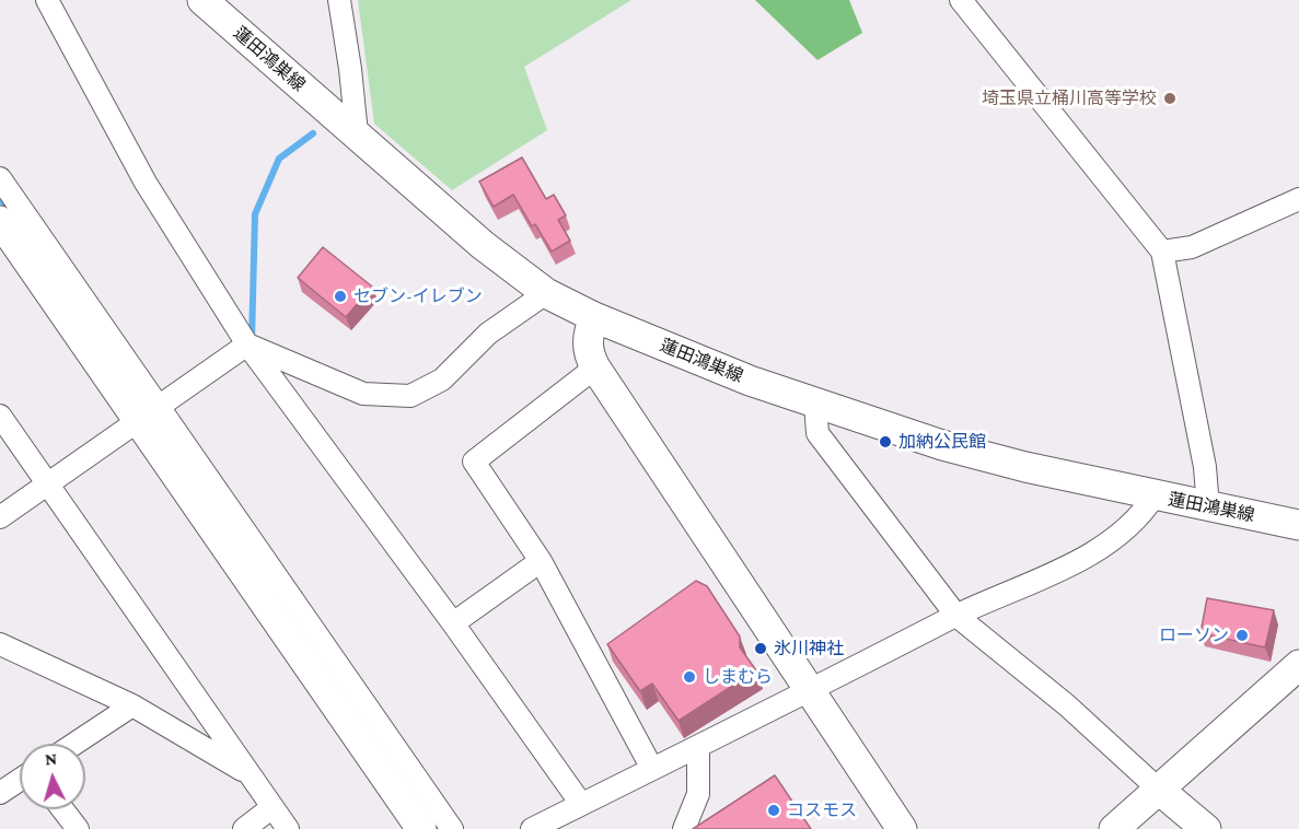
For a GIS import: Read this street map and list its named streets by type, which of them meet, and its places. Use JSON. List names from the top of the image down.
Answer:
{
  "streets": {
    "street": ["蓮田鴻巣線"]
  },
  "places": [
    "埼玉県立桶川高等学校",
    "セブン-イレブン",
    "加納公民館",
    "ローソン",
    "氷川神社",
    "しまむら",
    "コスモス"
  ],
  "north": "top"
}
